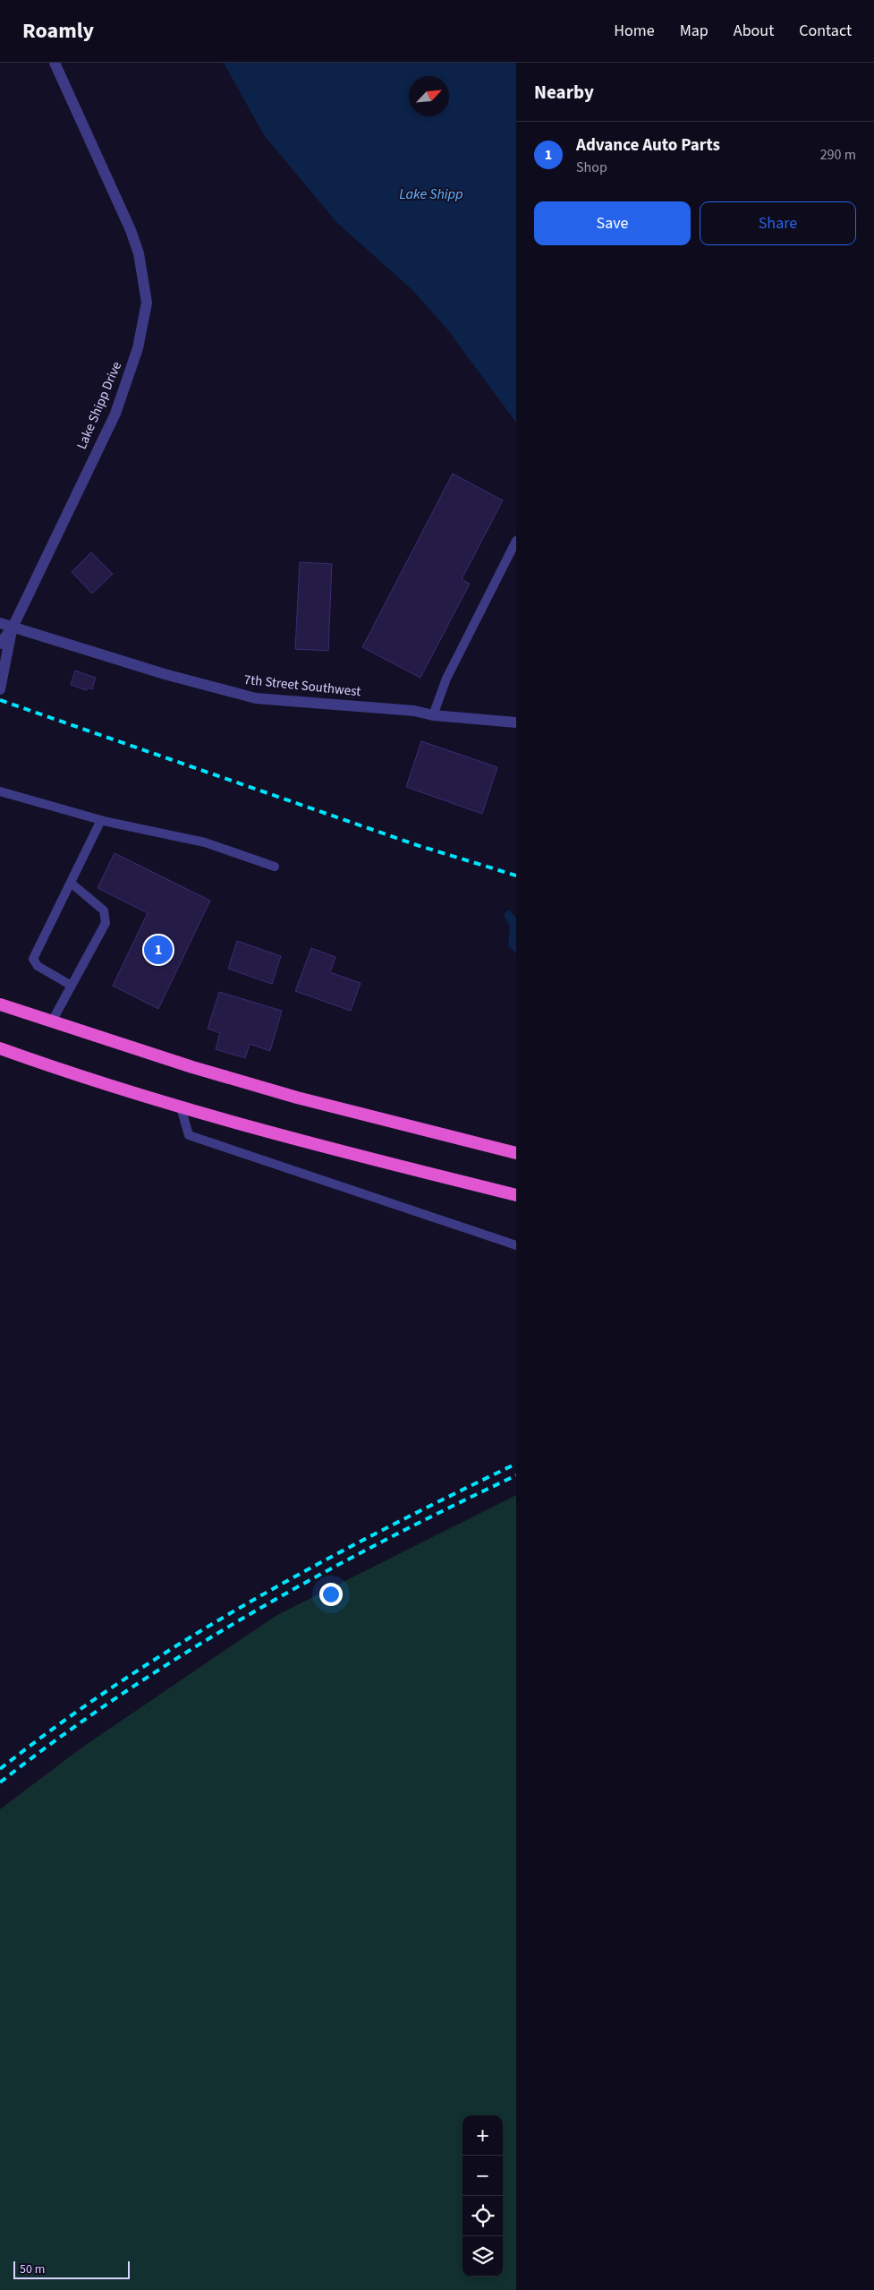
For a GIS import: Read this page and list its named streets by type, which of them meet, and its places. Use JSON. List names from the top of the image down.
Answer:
{
  "streets": {
    "street": ["Lake Shipp Drive", "7th Street Southwest"]
  },
  "crossings": [
    ["Lake Shipp Drive", "7th Street Southwest"]
  ],
  "water": ["Lake Shipp"],
  "scale_bar": "50 m",
  "north": "top right",
  "page": {
    "header": "Roamly",
    "nav": [
      "Home",
      "Map",
      "About",
      "Contact"
    ],
    "heading": "Nearby",
    "list": [
      {
        "mark": "1",
        "name": "Advance Auto Parts",
        "note": "Shop",
        "value": "290 m"
      }
    ],
    "buttons": ["Save", "Share"],
    "pins": "1",
    "map_buttons": ["+", "−"],
    "scale": "50 m"
  }
}
